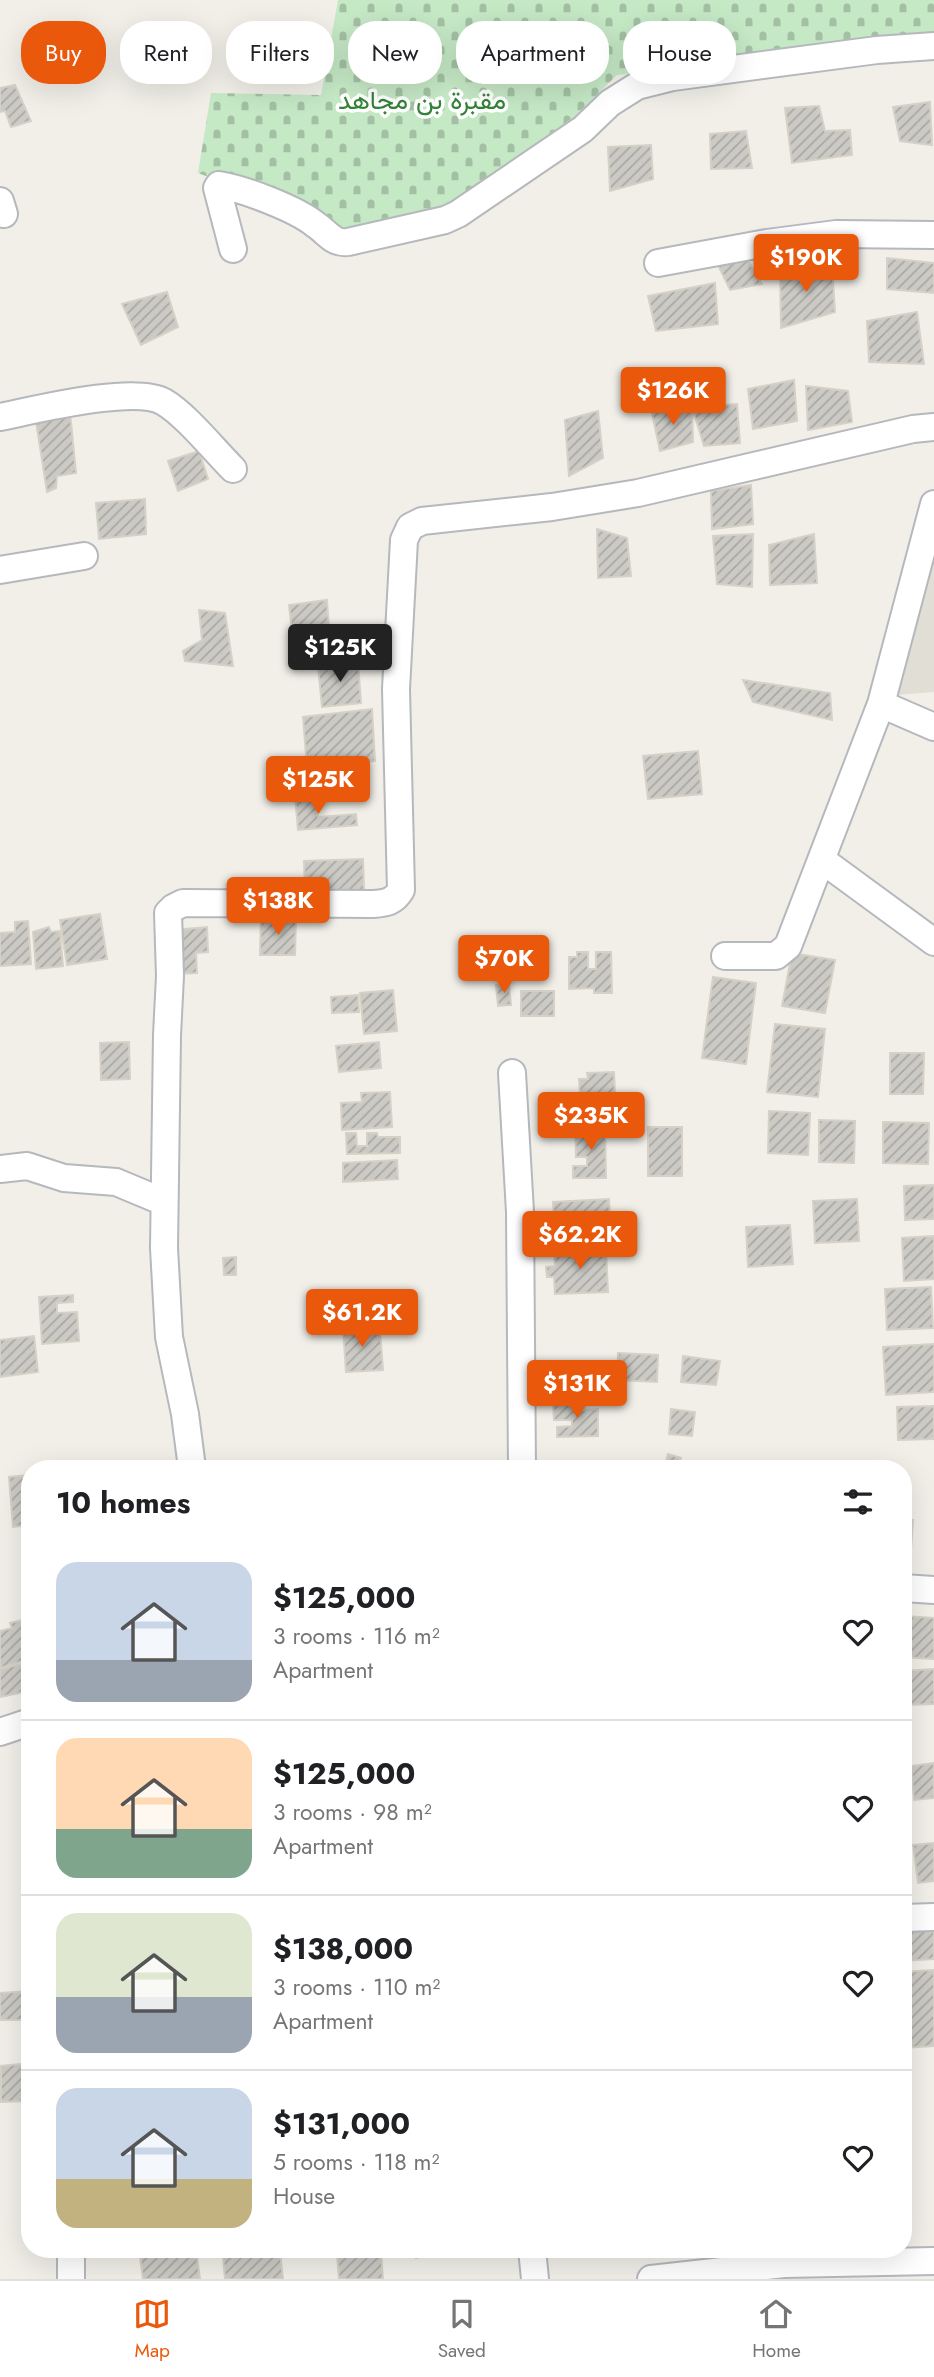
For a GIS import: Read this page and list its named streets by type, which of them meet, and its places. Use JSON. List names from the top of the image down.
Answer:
{
  "parks": ["مقبرة بن مجاهد"],
  "page": {
    "chip": [
      "Buy",
      "Rent",
      "Filters",
      "New",
      "Apartment",
      "House"
    ],
    "price": [
      "$190K",
      "$126K",
      "$125K",
      "$125K",
      "$138K",
      "$70K",
      "$235K",
      "$62.2K",
      "$61.2K",
      "$131K"
    ],
    "heading": "10 homes",
    "list": [
      {
        "name": "$125,000",
        "note": "3 rooms · 116 m² · Apartment"
      },
      {
        "name": "$125,000",
        "note": "3 rooms · 98 m² · Apartment"
      },
      {
        "name": "$138,000",
        "note": "3 rooms · 110 m² · Apartment"
      },
      {
        "name": "$131,000",
        "note": "5 rooms · 118 m² · House"
      }
    ],
    "tabs": ["Map", "Saved", "Home"]
  }
}
